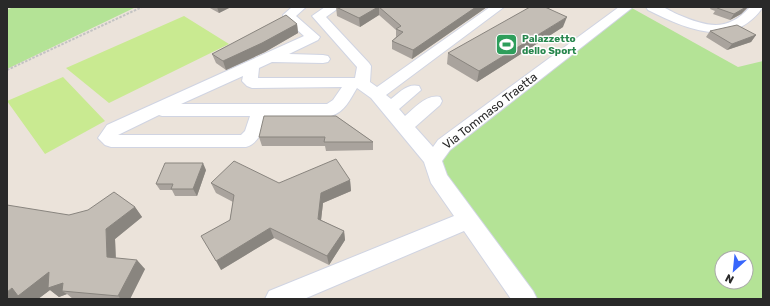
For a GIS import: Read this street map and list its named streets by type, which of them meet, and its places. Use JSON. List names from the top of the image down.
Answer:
{
  "streets": {
    "street": ["Via Tommaso Traetta"]
  },
  "places": {
    "sports": ["Palazzetto dello Sport"]
  },
  "north": "bottom left"
}
